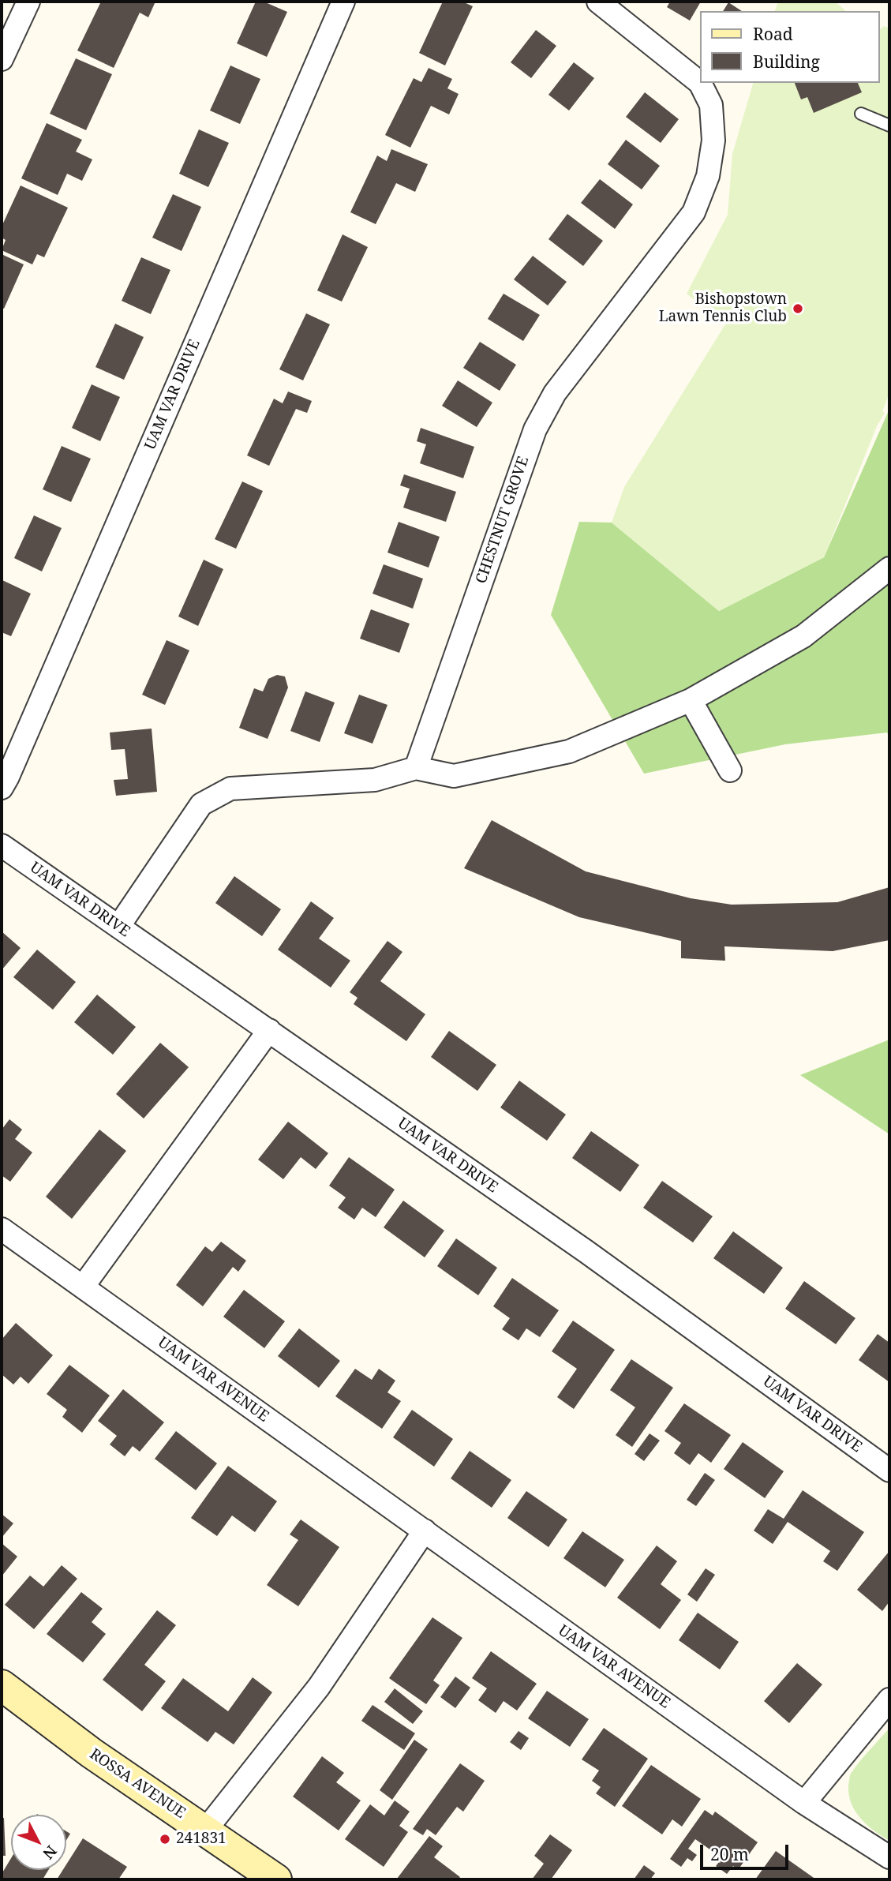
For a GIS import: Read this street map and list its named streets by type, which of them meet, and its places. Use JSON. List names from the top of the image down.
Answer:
{
  "streets": {
    "street": [
      "UAM VAR DRIVE",
      "CHESTNUT GROVE",
      "UAM VAR AVENUE",
      "ROSSA AVENUE"
    ]
  },
  "places": ["Bishopstown Lawn Tennis Club", "241831"],
  "legend": ["Road", "Building"],
  "scale_bar": "20 m",
  "north": "bottom right"
}
